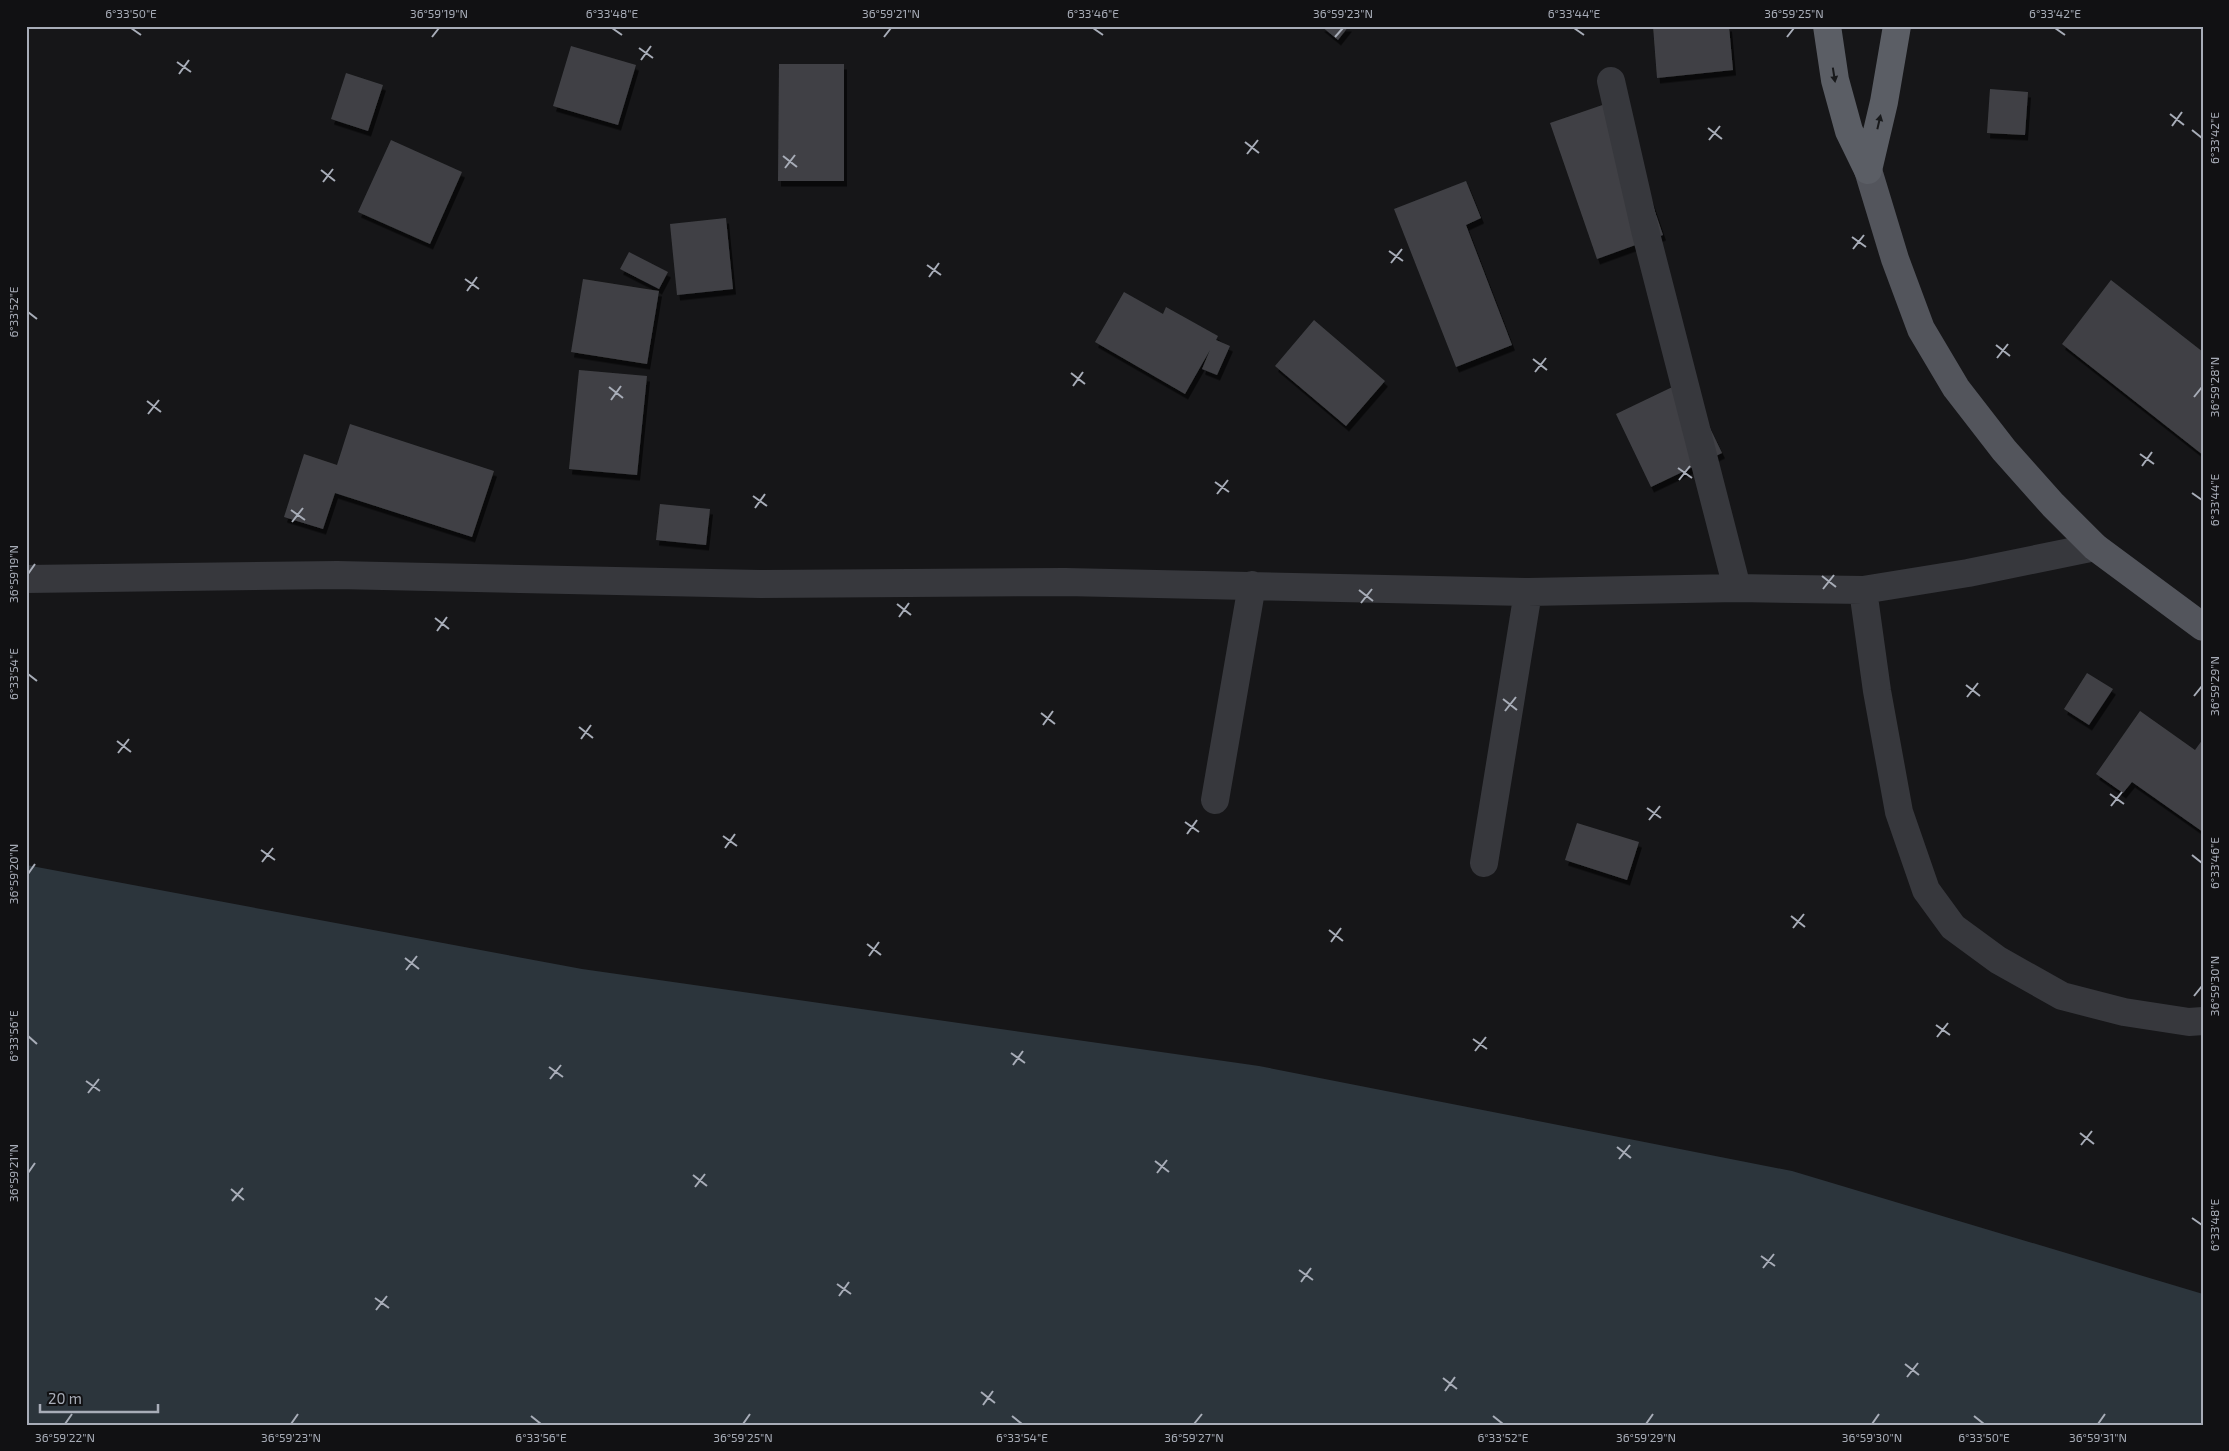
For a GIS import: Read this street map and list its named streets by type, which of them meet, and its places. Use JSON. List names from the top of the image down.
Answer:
{
  "scale_bar": "20 m",
  "coordinates": [
    "6°33'50\"E",
    "36°59'19\"N",
    "6°33'48\"E",
    "36°59'21\"N",
    "6°33'46\"E",
    "36°59'23\"N",
    "6°33'44\"E",
    "36°59'25\"N",
    "6°33'42\"E",
    "6°33'52\"E",
    "36°59'28\"N",
    "6°33'54\"E",
    "36°59'29\"N",
    "36°59'20\"N",
    "36°59'30\"N",
    "6°33'56\"E",
    "36°59'22\"N",
    "36°59'27\"N",
    "36°59'31\"N"
  ]
}
